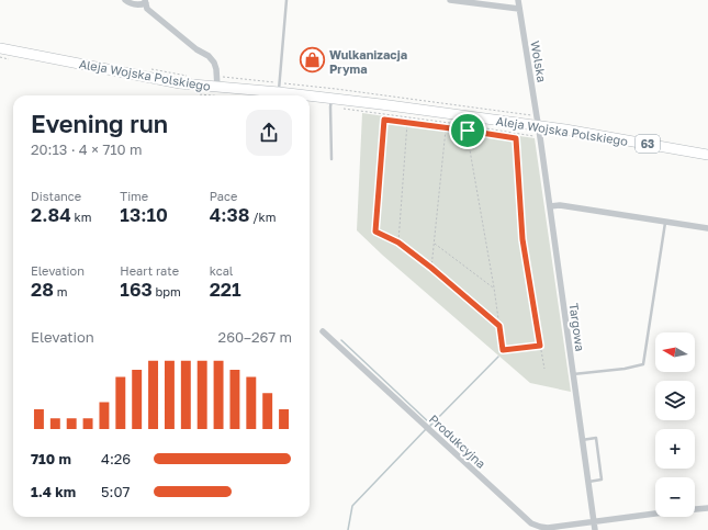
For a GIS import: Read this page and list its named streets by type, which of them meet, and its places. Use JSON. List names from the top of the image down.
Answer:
{
  "streets": {
    "main road": ["Aleja Wojska Polskiego", "63"],
    "street": ["Wolska", "Targowa", "Produkcyjna"]
  },
  "crossings": [
    ["Wolska", "Aleja Wojska Polskiego"],
    ["Wolska", "Targowa"],
    ["Aleja Wojska Polskiego", "Targowa"],
    ["Targowa", "Produkcyjna"]
  ],
  "places": {
    "shop": ["Wulkanizacja Pryma"]
  },
  "north": "left",
  "page": {
    "heading": ["Evening run", "20:13 · 4 × 710 m"],
    "stats": [
      ["Distance", "2.84 km"],
      ["Time", "13:10"],
      ["Pace", "4:38 /km"],
      ["Elevation", "28 m"],
      ["Heart rate", "163 bpm"],
      ["kcal", "221"]
    ],
    "chart": ["Elevation", "260–267 m"],
    "map_buttons": ["+", "−"],
    "list": [
      {
        "name": "710 m",
        "note": "4:26"
      },
      {
        "name": "1.4 km",
        "note": "5:07"
      }
    ]
  }
}
